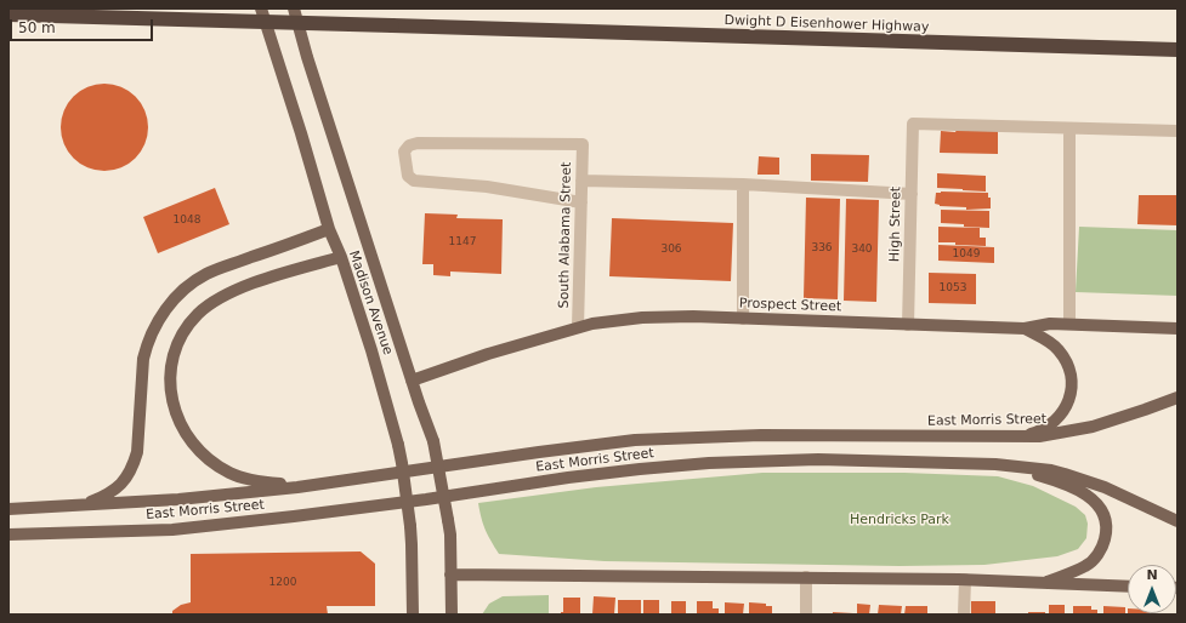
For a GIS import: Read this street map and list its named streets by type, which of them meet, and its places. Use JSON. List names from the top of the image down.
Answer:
{
  "streets": {
    "highway": ["Dwight D Eisenhower Highway"],
    "main road": ["Madison Avenue", "Prospect Street", "East Morris Street"],
    "street": ["High Street", "South Alabama Street"]
  },
  "crossings": [
    ["High Street", "Prospect Street"],
    ["South Alabama Street", "Prospect Street"],
    ["Madison Avenue", "Prospect Street"]
  ],
  "parks": ["Hendricks Park"],
  "house_numbers": [
    "1048",
    "1147",
    "336",
    "306",
    "340",
    "1049",
    "1053",
    "1200"
  ],
  "scale_bar": "50 m",
  "north": "top"
}
